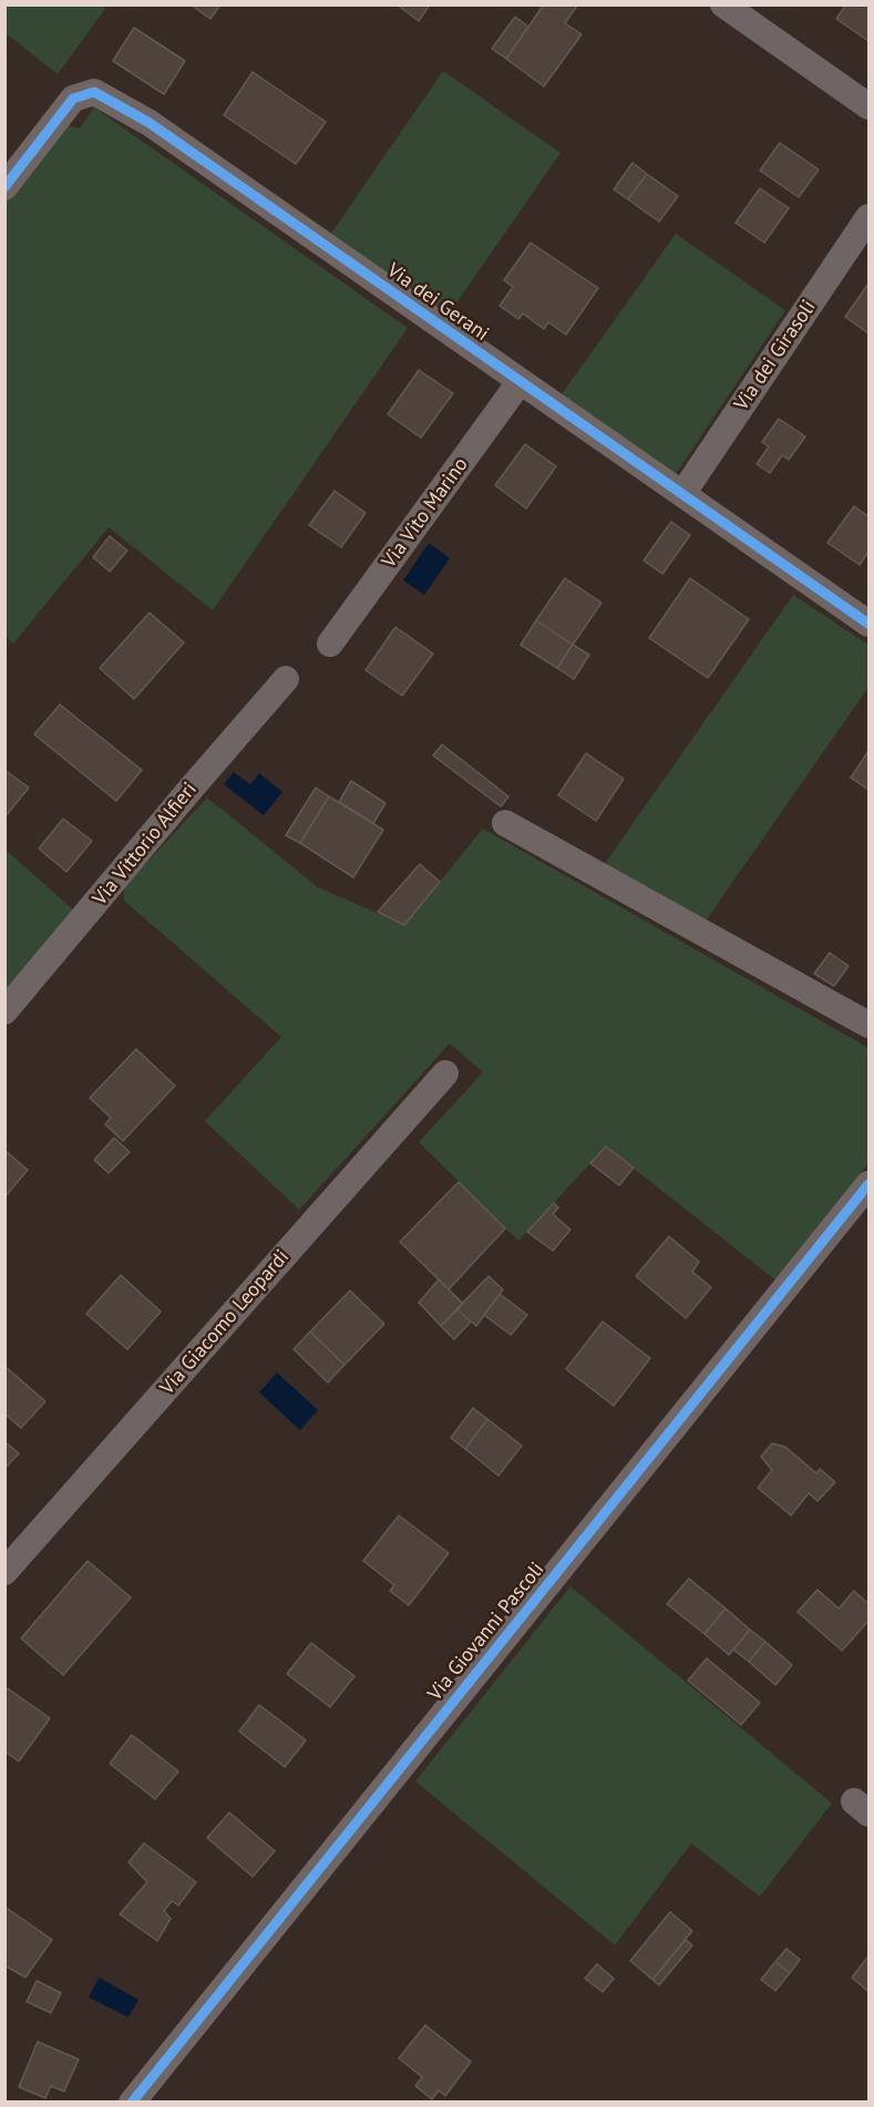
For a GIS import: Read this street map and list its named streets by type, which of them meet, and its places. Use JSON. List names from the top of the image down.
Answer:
{
  "streets": {
    "street": [
      "Via dei Gerani",
      "Via dei Girasoli",
      "Via Vito Marino",
      "Via Vittorio Alfieri",
      "Via Giacomo Leopardi",
      "Via Giovanni Pascoli"
    ]
  },
  "crossings": [
    ["Via dei Gerani", "Via dei Girasoli"],
    ["Via dei Gerani", "Via Vito Marino"]
  ]
}
